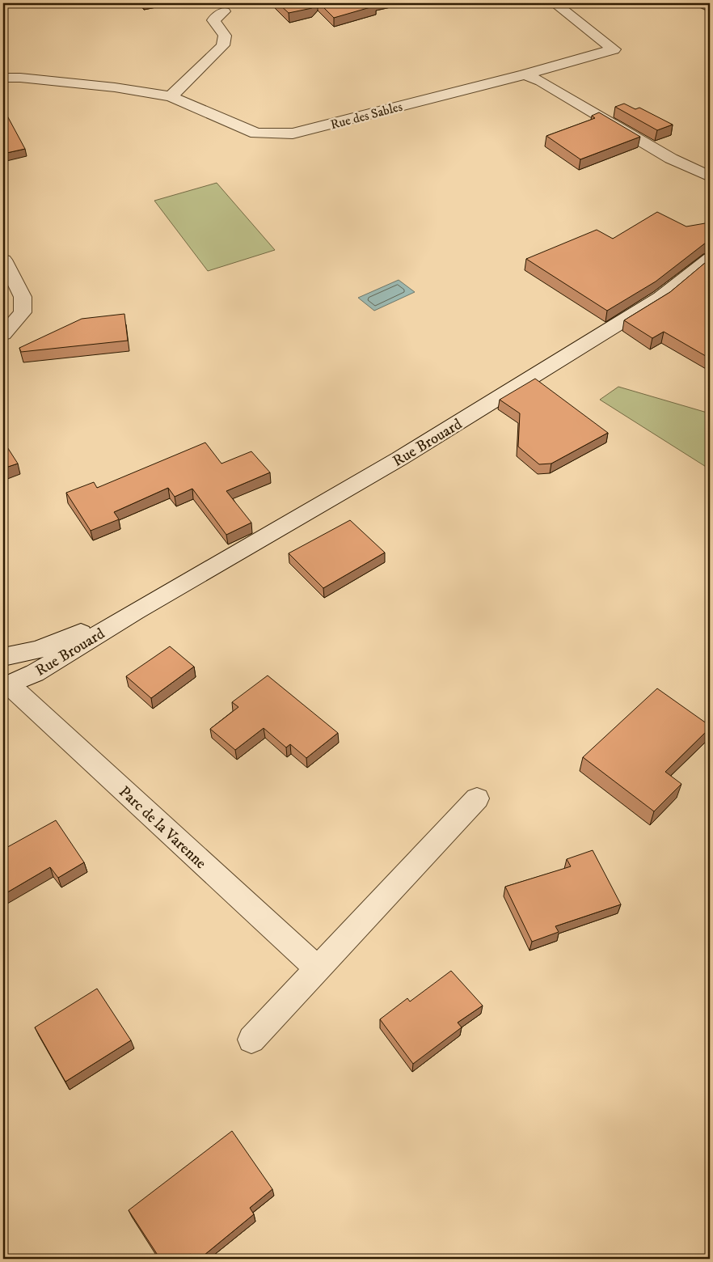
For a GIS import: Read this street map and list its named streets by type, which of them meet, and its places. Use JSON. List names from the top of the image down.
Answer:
{
  "streets": {
    "street": ["Rue des Sables", "Rue Brouard", "Parc de la Varenne"]
  },
  "crossings": [
    ["Rue Brouard", "Parc de la Varenne"]
  ]
}
